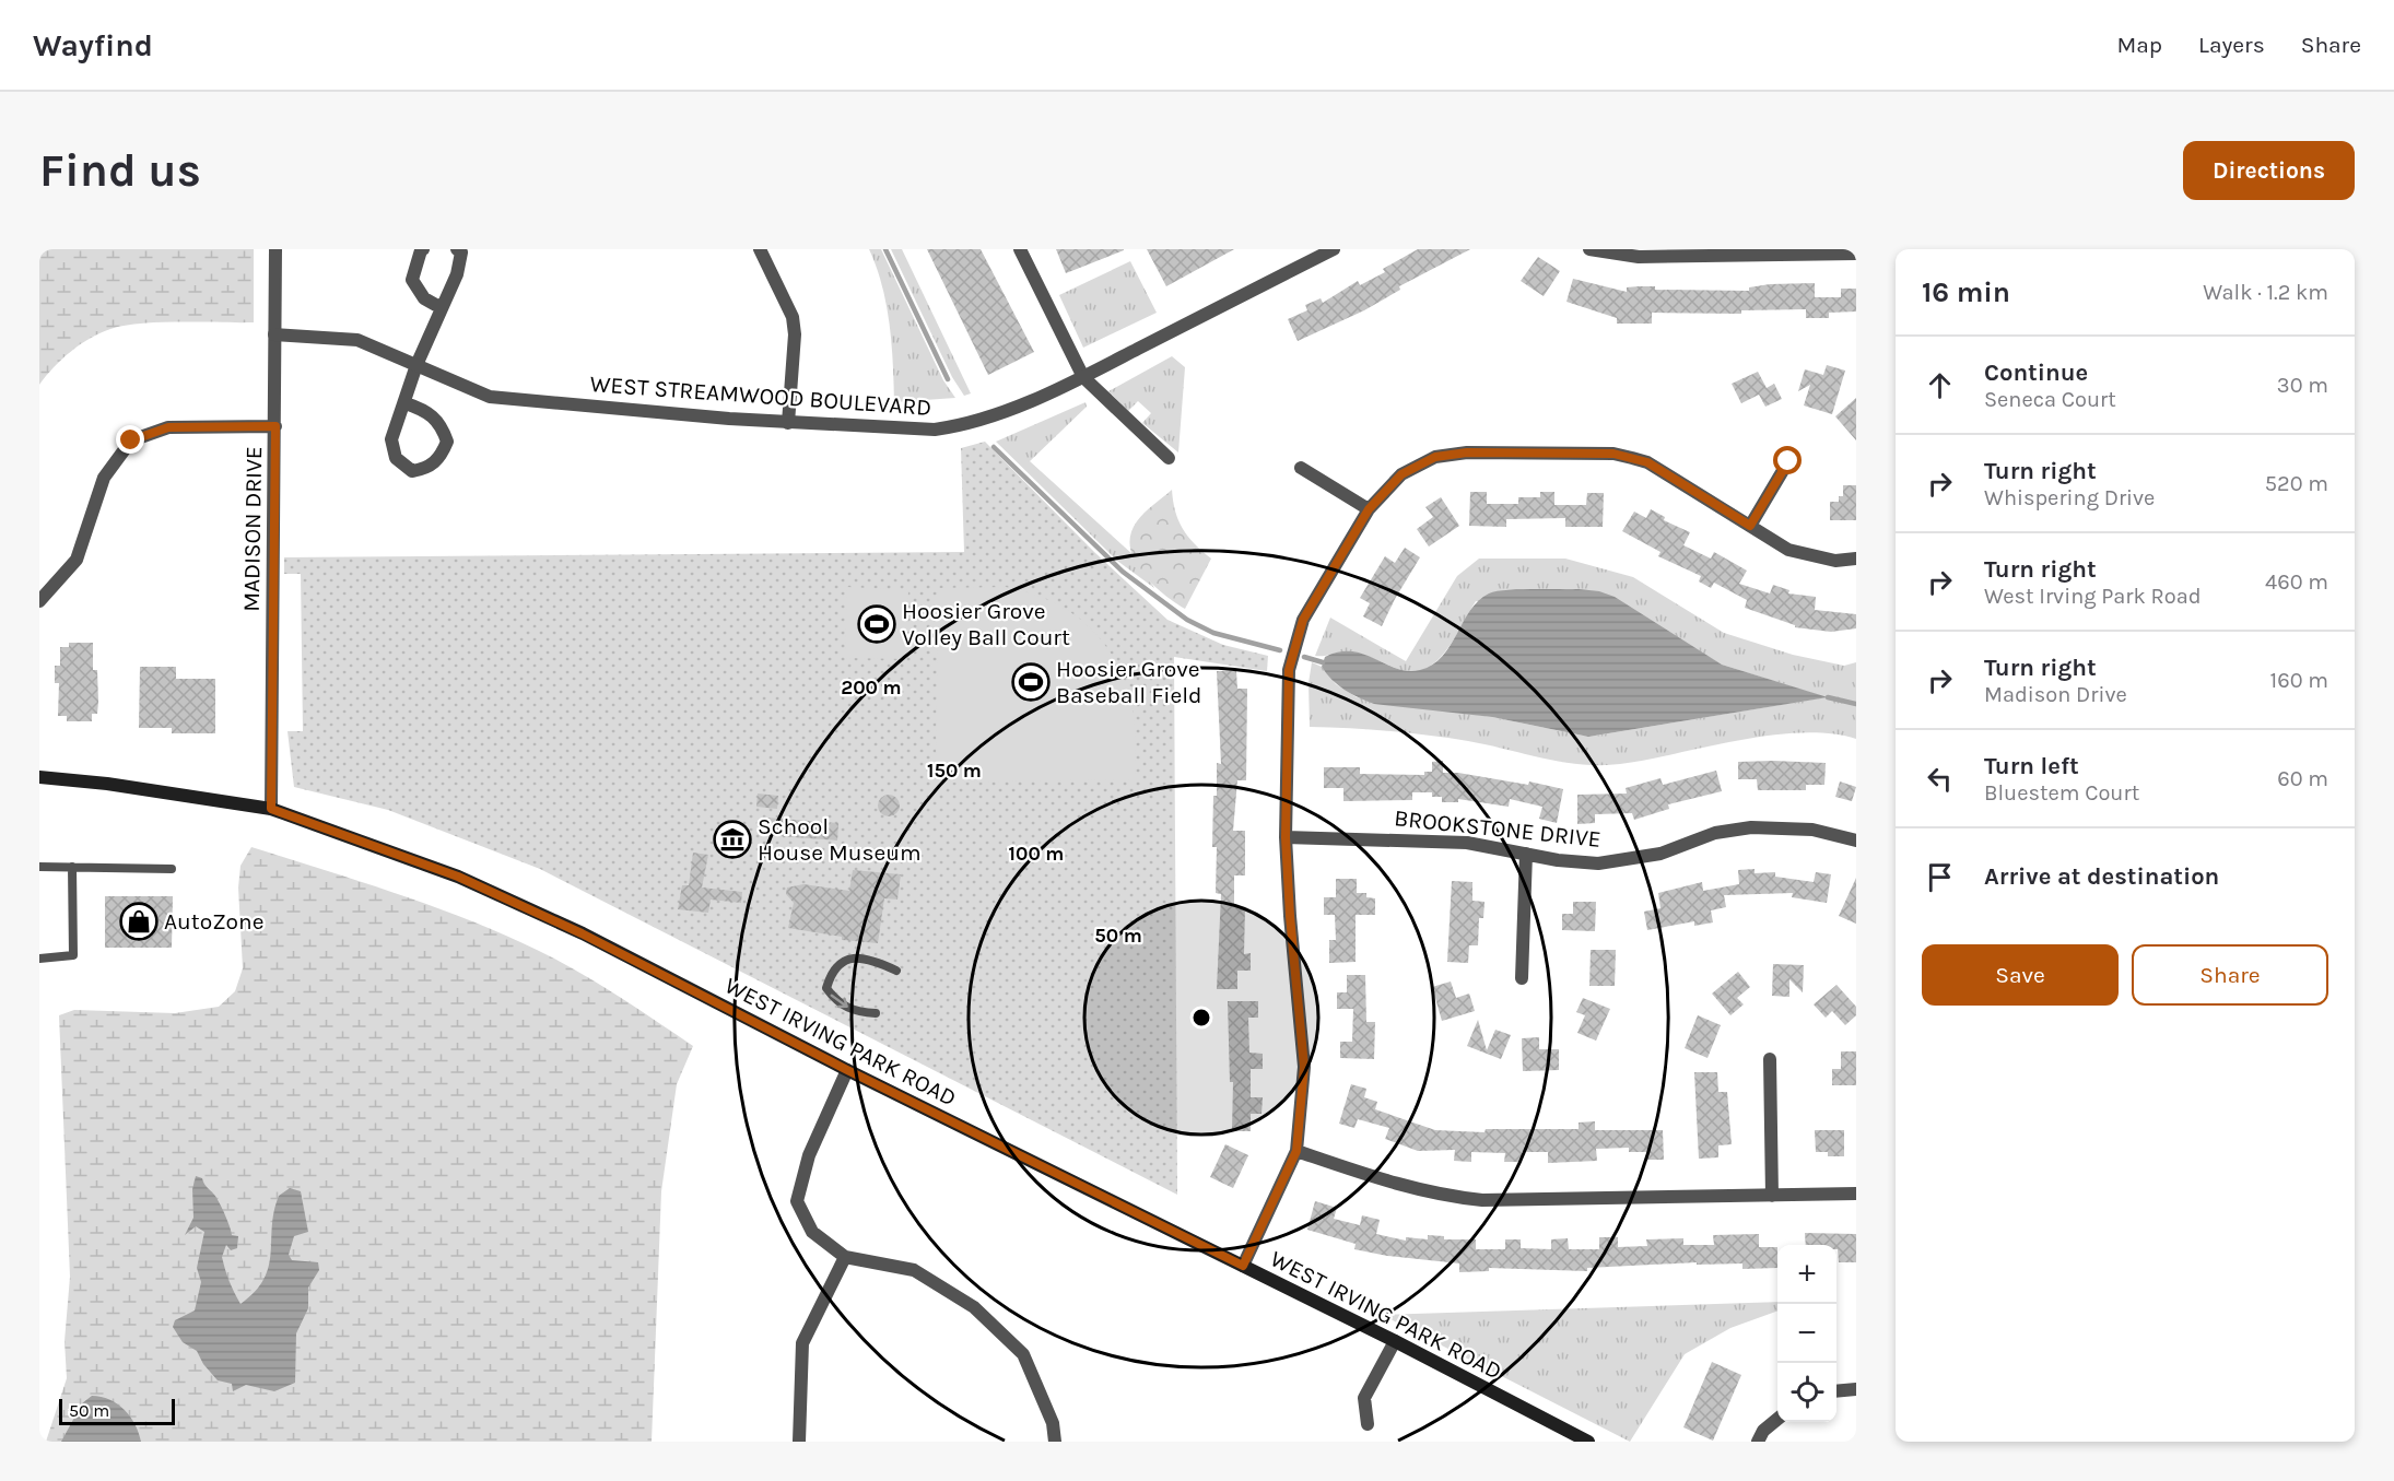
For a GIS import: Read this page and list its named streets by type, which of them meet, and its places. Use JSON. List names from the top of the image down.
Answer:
{
  "streets": {
    "main road": ["WEST IRVING PARK ROAD"],
    "street": ["WEST STREAMWOOD BOULEVARD", "MADISON DRIVE", "BROOKSTONE DRIVE"]
  },
  "crossings": [
    ["WEST STREAMWOOD BOULEVARD", "MADISON DRIVE"],
    ["MADISON DRIVE", "WEST IRVING PARK ROAD"]
  ],
  "places": {
    "sports": ["Hoosier Grove Volley Ball Court", "Hoosier Grove Baseball Field"],
    "museum": ["School House Museum"],
    "shop": ["AutoZone"]
  },
  "scale_bar": "50 m",
  "page": {
    "header": "Wayfind",
    "nav": ["Map", "Layers", "Share"],
    "buttons": [
      "Directions",
      ["Save", "Share"]
    ],
    "title": "Find us",
    "heading": ["16 min", "Walk · 1.2 km"],
    "list": [
      ["Continue", "Seneca Court", "30 m"],
      ["Turn right", "Whispering Drive", "520 m"],
      ["Turn right", "West Irving Park Road", "460 m"],
      ["Turn right", "Madison Drive", "160 m"],
      ["Turn left", "Bluestem Court", "60 m"],
      "Arrive at destination"
    ],
    "map_buttons": ["+", "−"],
    "scale": "50 m"
  },
  "rings": [
    "200 m",
    "150 m",
    "100 m",
    "50 m"
  ]
}
